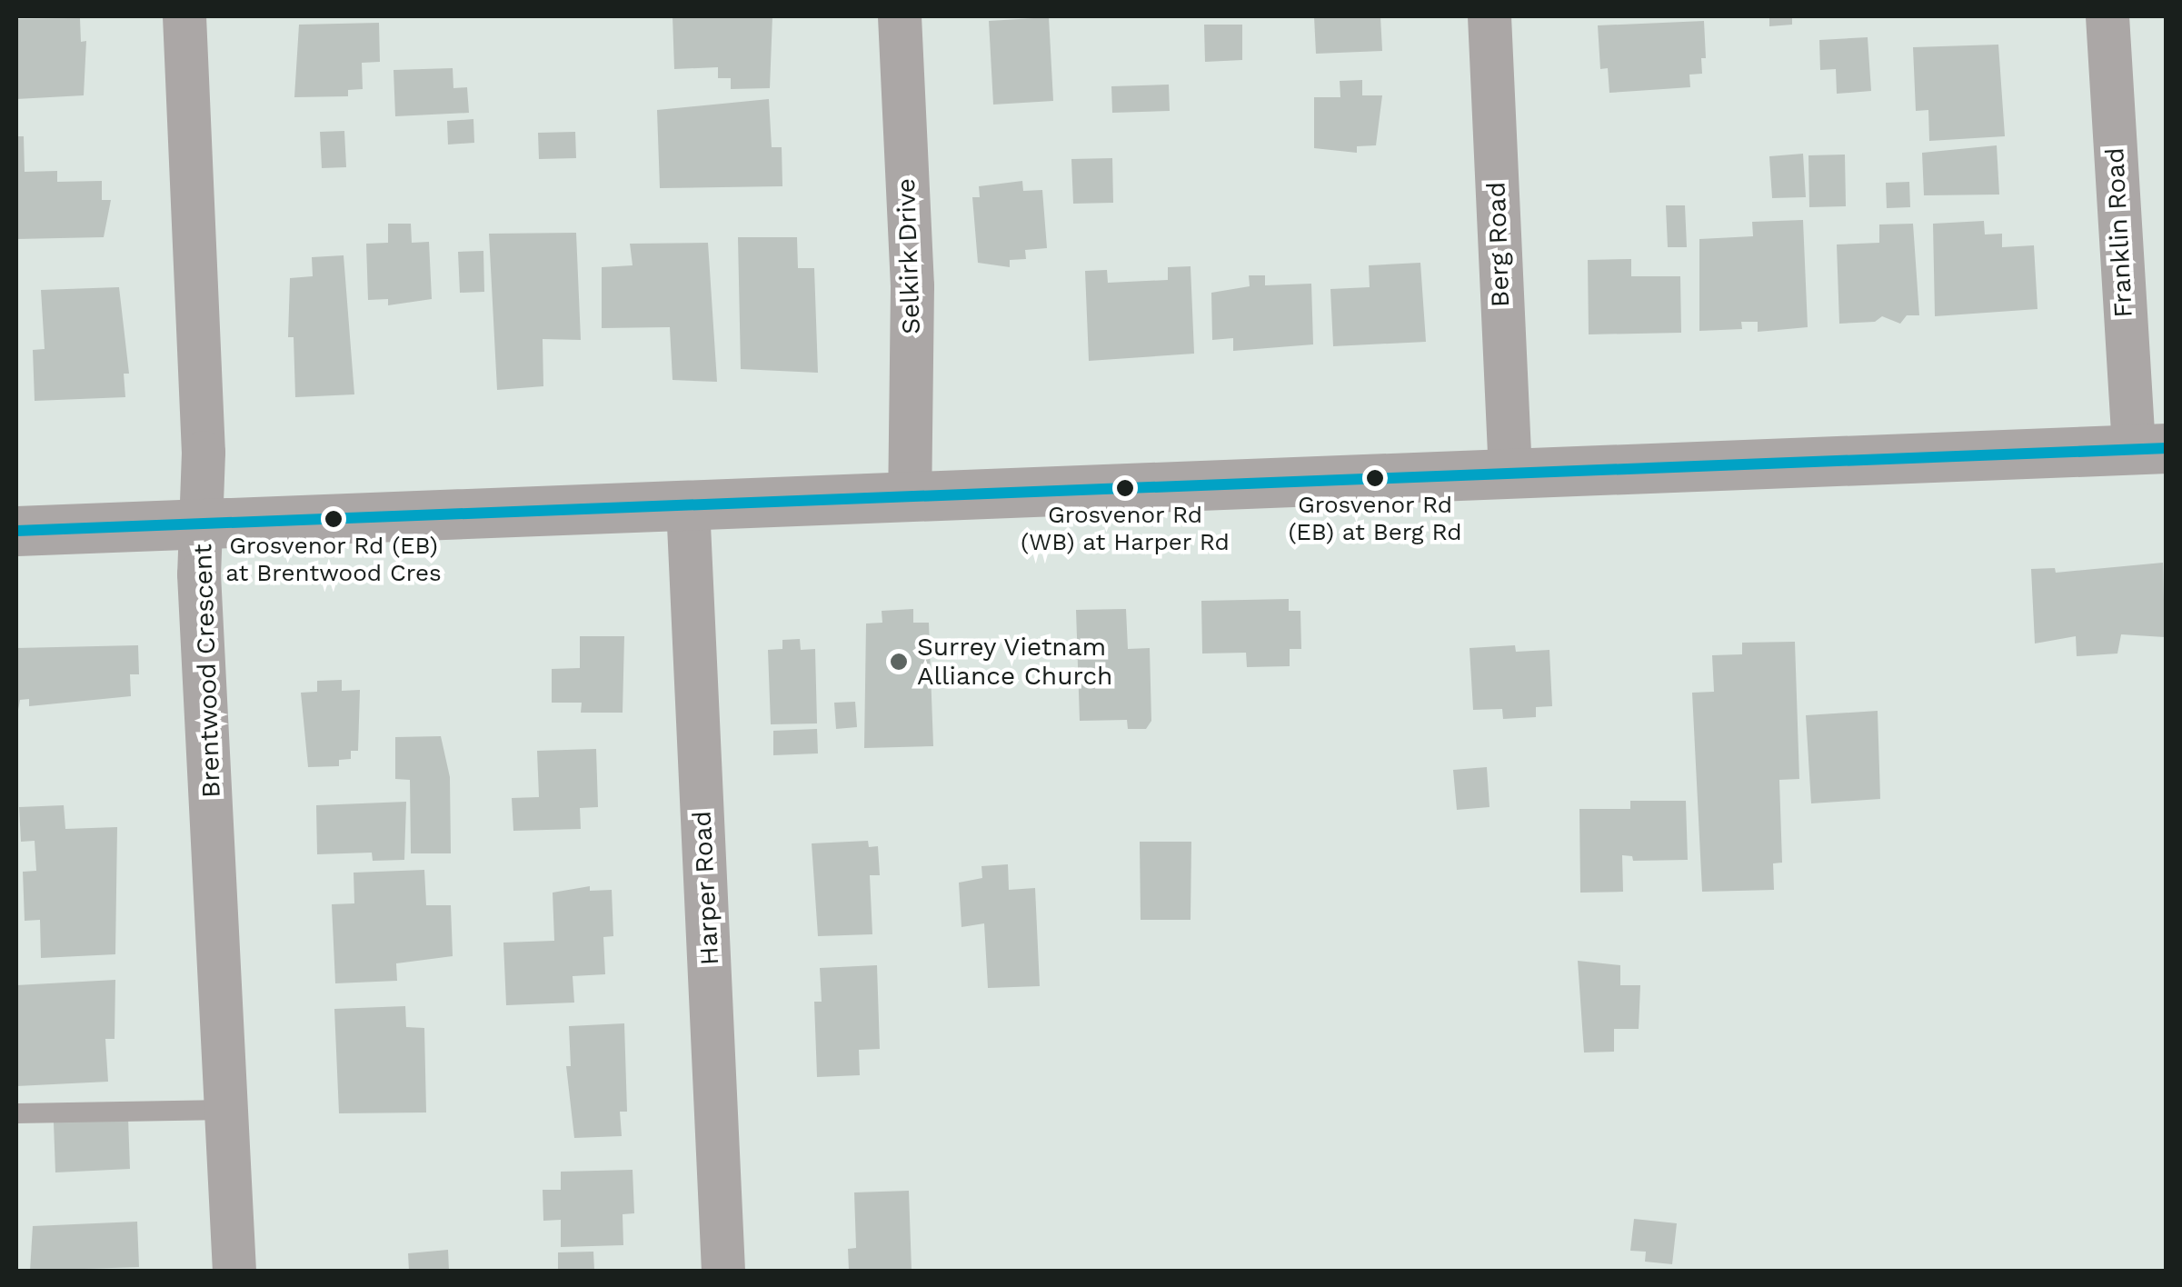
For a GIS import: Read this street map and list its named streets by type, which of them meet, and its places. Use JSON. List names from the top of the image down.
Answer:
{
  "streets": {
    "street": [
      "Franklin Road",
      "Berg Road",
      "Selkirk Drive",
      "Brentwood Crescent",
      "Harper Road"
    ]
  },
  "places": [
    "Grosvenor Rd (EB) at Berg Rd",
    "Grosvenor Rd (WB) at Harper Rd",
    "Grosvenor Rd (EB) at Brentwood Cres",
    "Surrey Vietnam Alliance Church"
  ]
}
